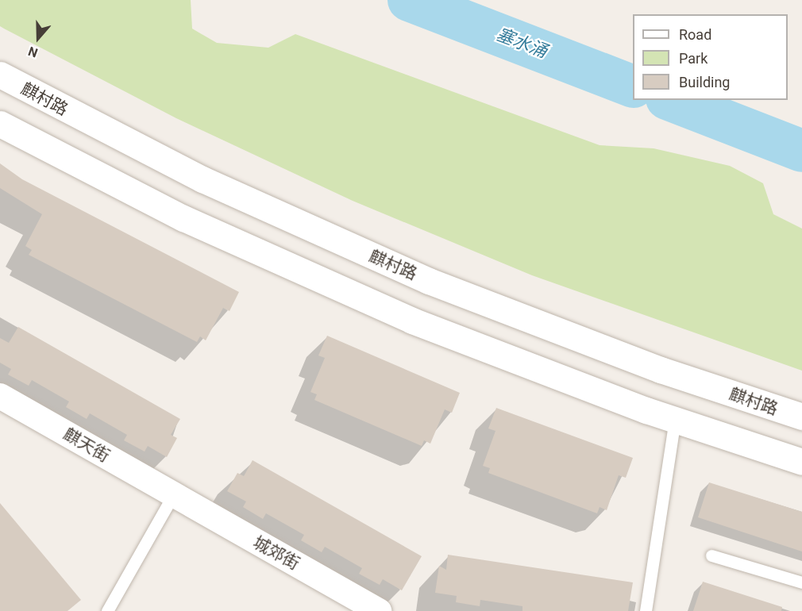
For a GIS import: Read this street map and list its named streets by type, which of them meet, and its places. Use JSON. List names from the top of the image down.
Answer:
{
  "streets": {
    "street": ["麒村路", "麒天街", "城郊街"]
  },
  "crossings": [
    ["麒天街", "城郊街"]
  ],
  "water": ["塞水涌"],
  "legend": ["Road", "Park", "Building"],
  "north": "bottom"
}
